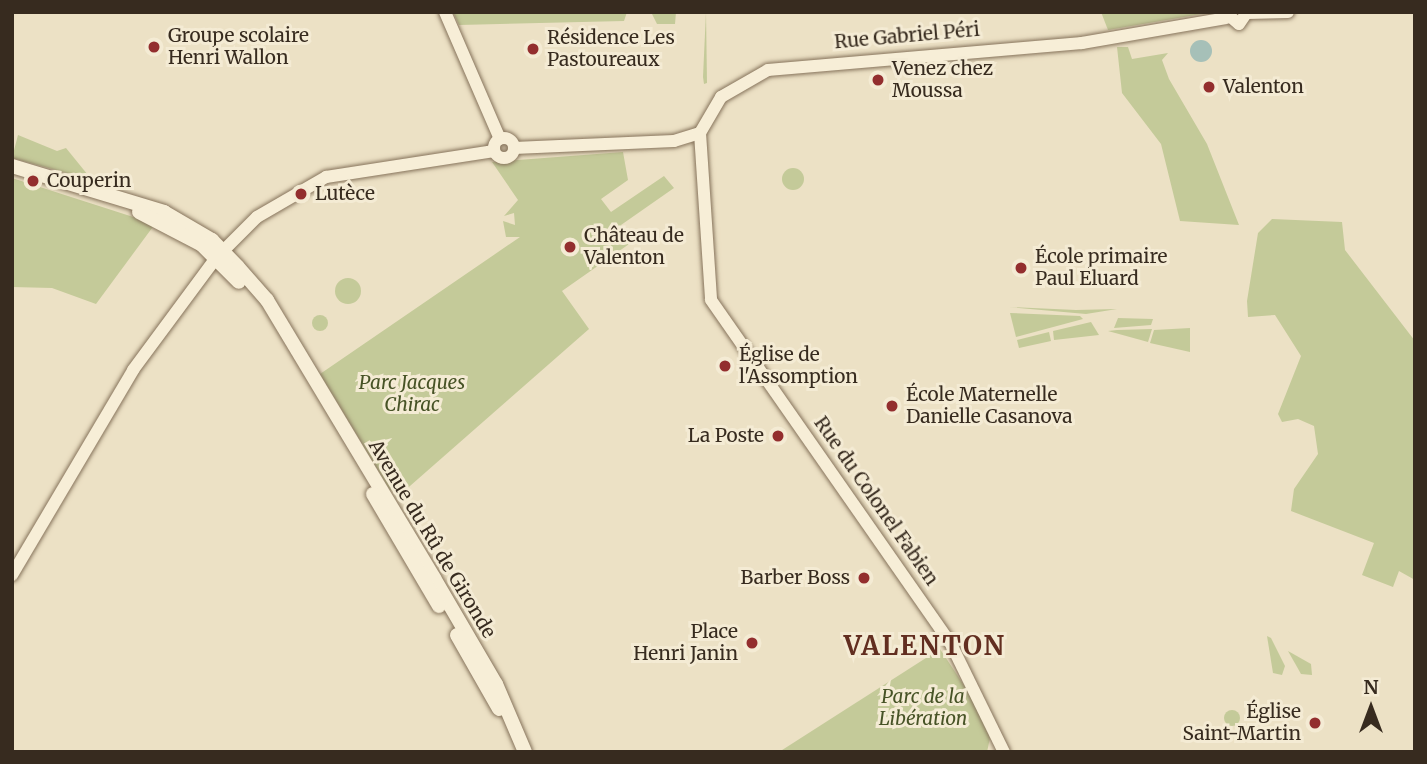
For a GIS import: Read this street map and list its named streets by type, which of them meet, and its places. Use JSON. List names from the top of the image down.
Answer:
{
  "streets": {
    "main road": ["Avenue du Rû de Gironde"],
    "street": ["Rue Gabriel Péri", "Rue du Colonel Fabien"]
  },
  "crossings": [
    ["Rue Gabriel Péri", "Rue du Colonel Fabien"]
  ],
  "districts": ["VALENTON"],
  "parks": ["Parc Jacques Chirac", "Parc de la Libération"],
  "places": [
    "Groupe scolaire Henri Wallon",
    "Résidence Les Pastoureaux",
    "Venez chez Moussa",
    "Valenton",
    "Couperin",
    "Lutèce",
    "Château de Valenton",
    "École primaire Paul Eluard",
    "Église de l'Assomption",
    "École Maternelle Danielle Casanova",
    "La Poste",
    "Barber Boss",
    "Place Henri Janin",
    "Église Saint-Martin"
  ],
  "north": "top"
}
